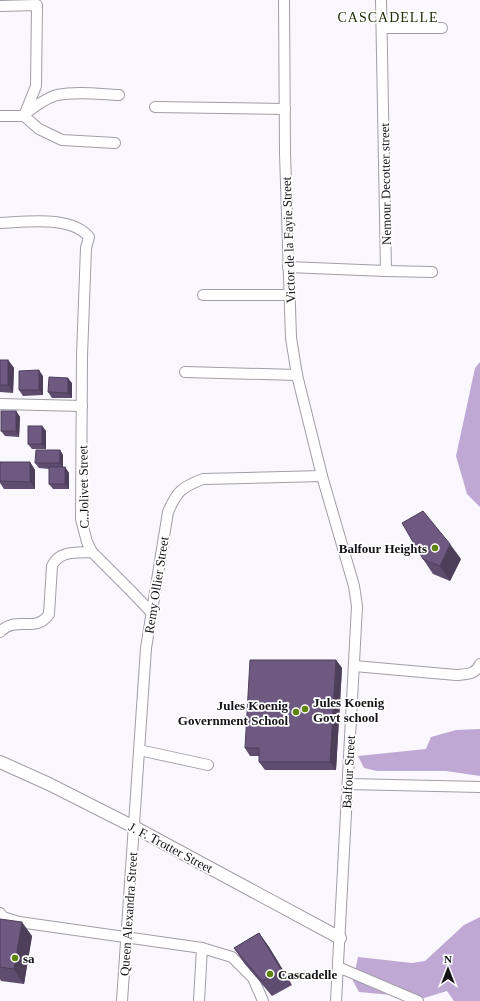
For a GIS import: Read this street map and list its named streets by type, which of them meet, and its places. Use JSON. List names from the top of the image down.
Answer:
{
  "streets": {
    "street": [
      "Nemour Decotter street",
      "Victor de la Fayie Street",
      "C..Jolivet Street",
      "Remy Ollier Street",
      "Balfour Street",
      "J. F. Trotter Street",
      "Queen Alexandra Street"
    ]
  },
  "crossings": [
    ["Victor de la Fayie Street", "Remy Ollier Street"],
    ["Victor de la Fayie Street", "Balfour Street"],
    ["C..Jolivet Street", "Remy Ollier Street"],
    ["Remy Ollier Street", "Balfour Street"],
    ["Remy Ollier Street", "J. F. Trotter Street"],
    ["Remy Ollier Street", "Queen Alexandra Street"],
    ["Balfour Street", "J. F. Trotter Street"],
    ["J. F. Trotter Street", "Queen Alexandra Street"]
  ],
  "districts": ["CASCADELLE"],
  "places": [
    "Balfour Heights",
    "Jules Koenig Govt school",
    "Jules Koenig Government School",
    "sa",
    "Cascadelle"
  ],
  "north": "top"
}
